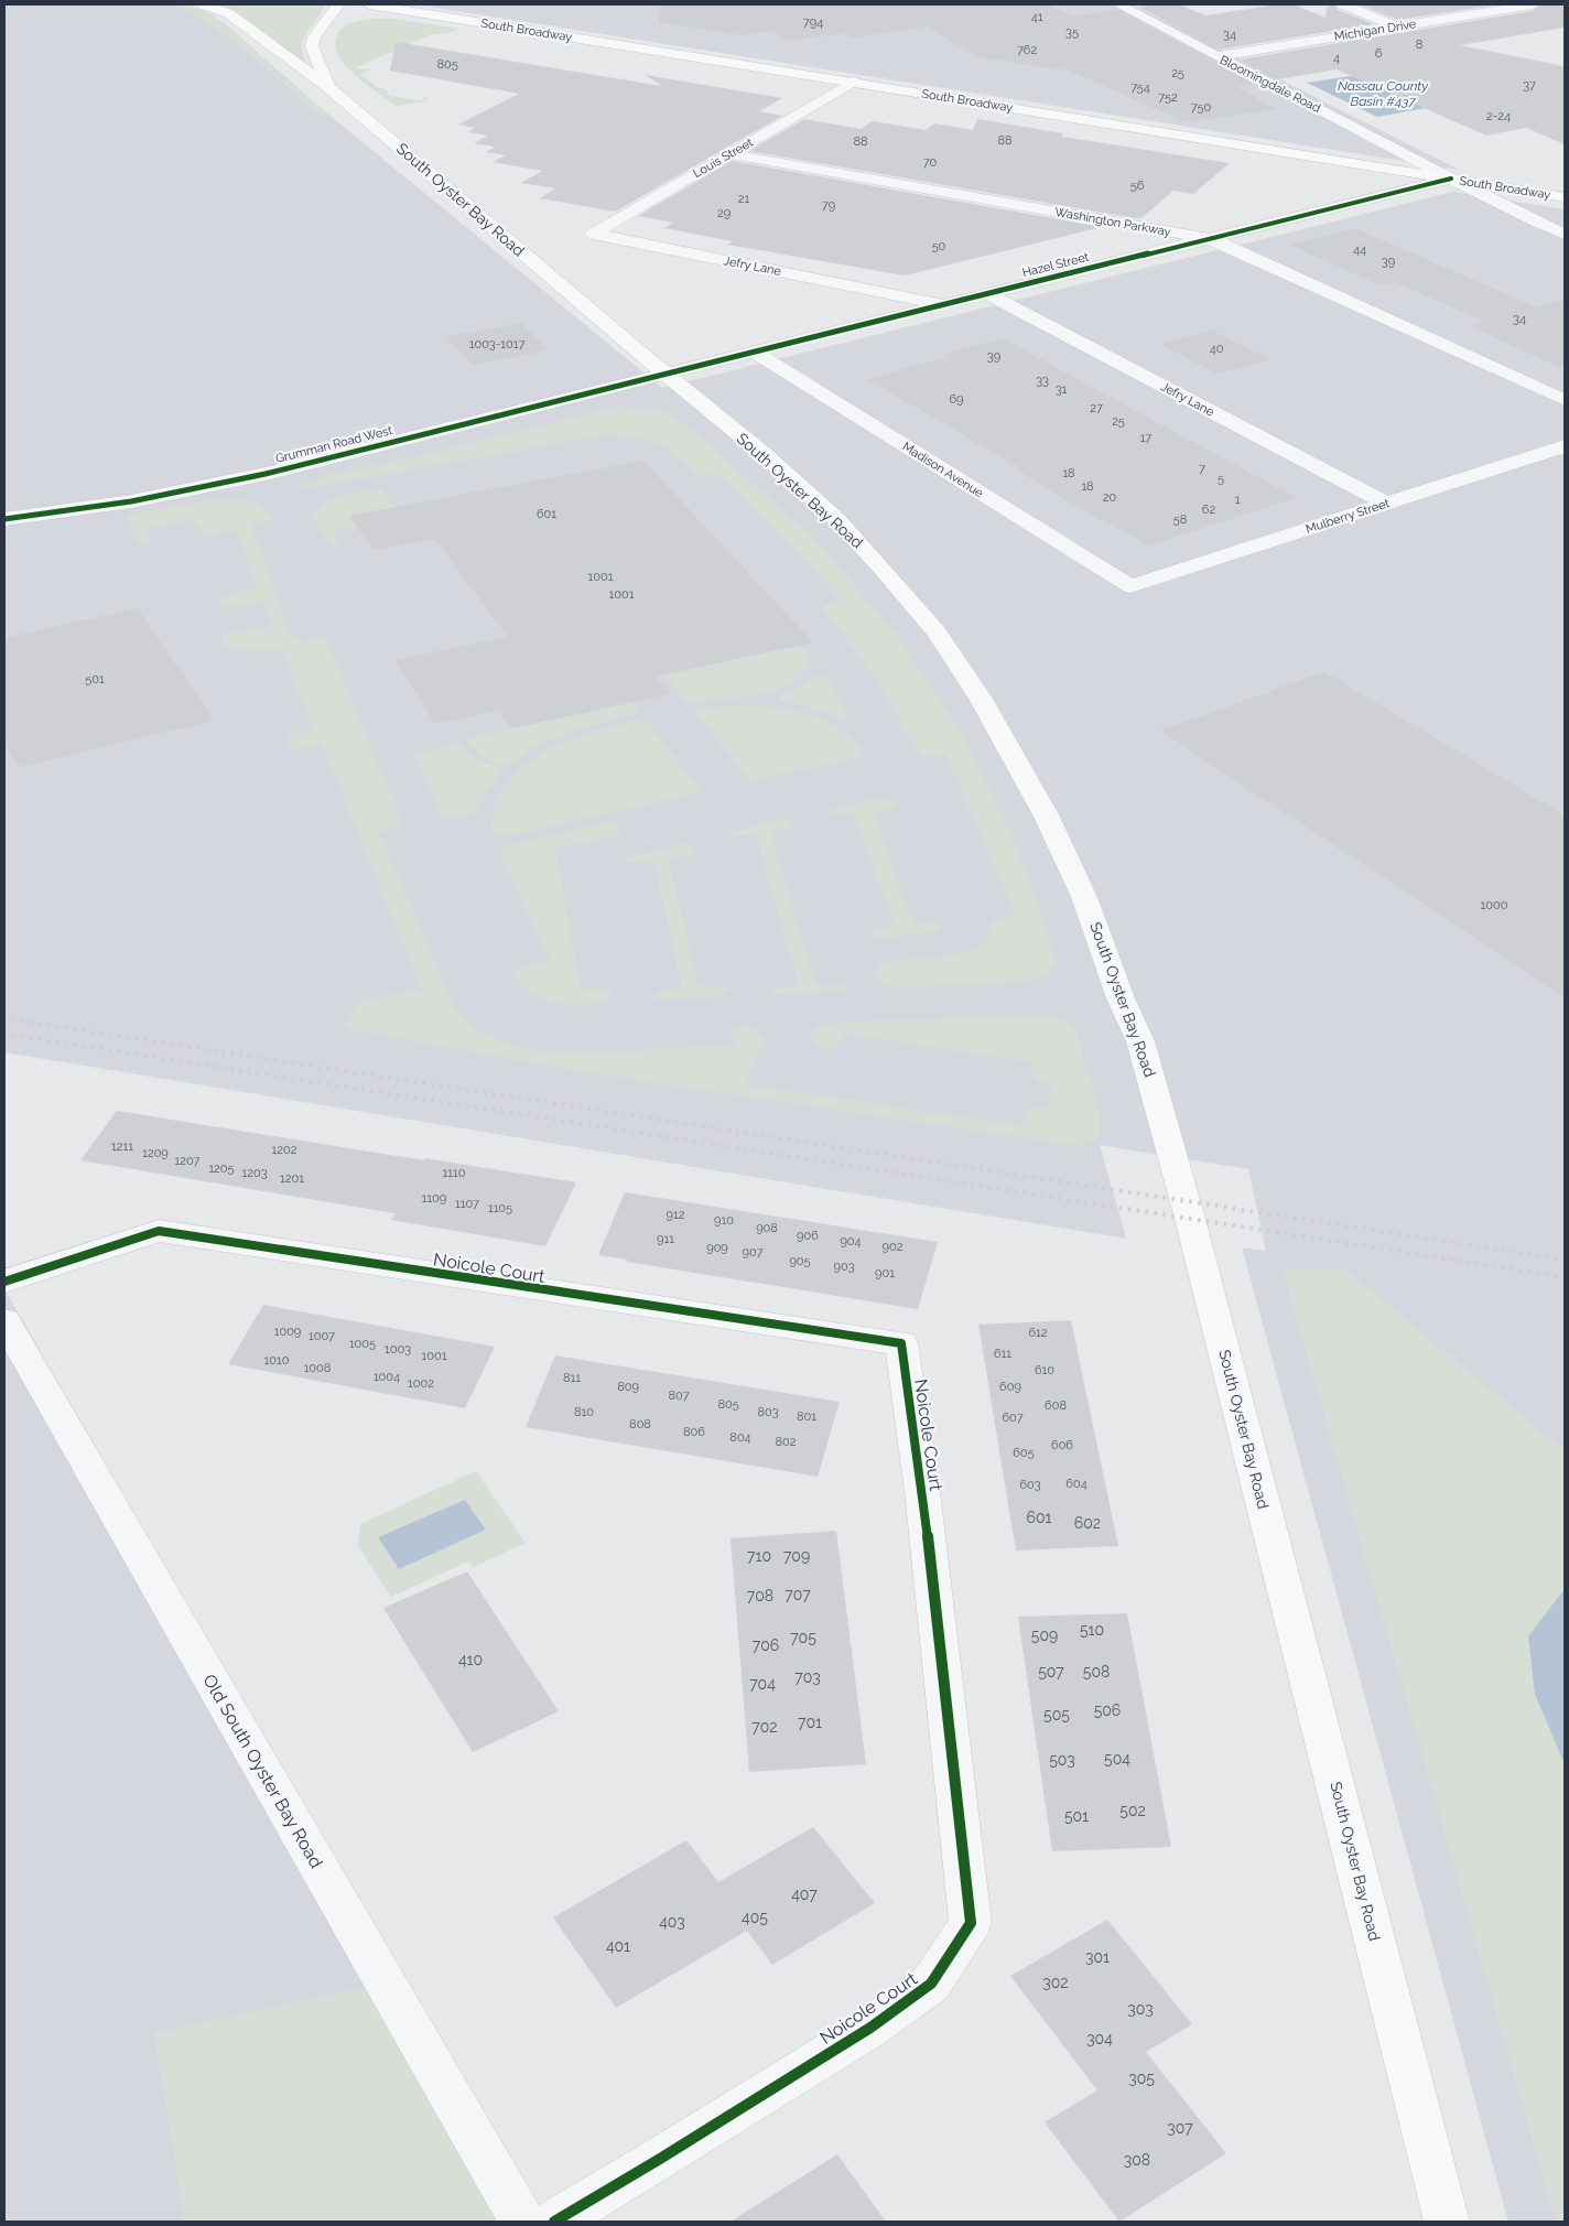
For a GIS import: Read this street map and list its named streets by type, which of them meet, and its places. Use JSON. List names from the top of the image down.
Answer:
{
  "streets": {
    "main road": ["South Broadway", "South Oyster Bay Road"],
    "street": [
      "Michigan Drive",
      "Bloomingdale Road",
      "Louis Street",
      "Washington Parkway",
      "Hazel Street",
      "Jefry Lane",
      "Grumman Road West",
      "Madison Avenue",
      "Mulberry Street",
      "Noicole Court",
      "Old South Oyster Bay Road"
    ]
  },
  "crossings": [
    ["South Broadway", "Bloomingdale Road"],
    ["South Broadway", "Louis Street"],
    ["South Broadway", "Hazel Street"],
    ["Michigan Drive", "Bloomingdale Road"],
    ["Bloomingdale Road", "Hazel Street"],
    ["Louis Street", "Washington Parkway"],
    ["Louis Street", "Jefry Lane"],
    ["South Oyster Bay Road", "Hazel Street"],
    ["South Oyster Bay Road", "Grumman Road West"],
    ["Washington Parkway", "Hazel Street"],
    ["Hazel Street", "Jefry Lane"],
    ["Hazel Street", "Grumman Road West"],
    ["Hazel Street", "Madison Avenue"],
    ["Jefry Lane", "Mulberry Street"],
    ["Madison Avenue", "Mulberry Street"]
  ],
  "water": ["Nassau County Basin #437"],
  "house_numbers": [
    "41",
    "794",
    "35",
    "34",
    "8",
    "762",
    "6",
    "4",
    "805",
    "25",
    "37",
    "754",
    "752",
    "750",
    "2-24",
    "88",
    "88",
    "70",
    "56",
    "21",
    "79",
    "29",
    "50",
    "44",
    "39",
    "34",
    "1003-1017",
    "40",
    "39",
    "33",
    "31",
    "69",
    "27",
    "25",
    "17",
    "7",
    "18",
    "5",
    "18",
    "20",
    "1",
    "62",
    "601",
    "58",
    "1001",
    "1001",
    "501",
    "1000",
    "1211",
    "1202",
    "1209",
    "1207",
    "1205",
    "1203",
    "1110",
    "1201",
    "1109",
    "1107",
    "1105",
    "912",
    "910",
    "908",
    "906",
    "911",
    "904",
    "902",
    "909",
    "907",
    "905",
    "903",
    "901",
    "1009",
    "612",
    "1007",
    "1005",
    "1003",
    "611",
    "1001",
    "1010",
    "1008",
    "610",
    "1004",
    "811",
    "1002",
    "809",
    "609",
    "807",
    "805",
    "608",
    "810",
    "803",
    "801",
    "607",
    "808",
    "806",
    "804",
    "802",
    "606",
    "605",
    "604",
    "603",
    "601",
    "602",
    "710",
    "709",
    "707",
    "708",
    "510",
    "509",
    "705",
    "706",
    "410",
    "507",
    "508",
    "703",
    "704",
    "506",
    "505",
    "701",
    "702",
    "504",
    "503",
    "502",
    "501",
    "407",
    "405",
    "403",
    "401",
    "301",
    "302",
    "303",
    "304",
    "305",
    "307",
    "308"
  ]
}
